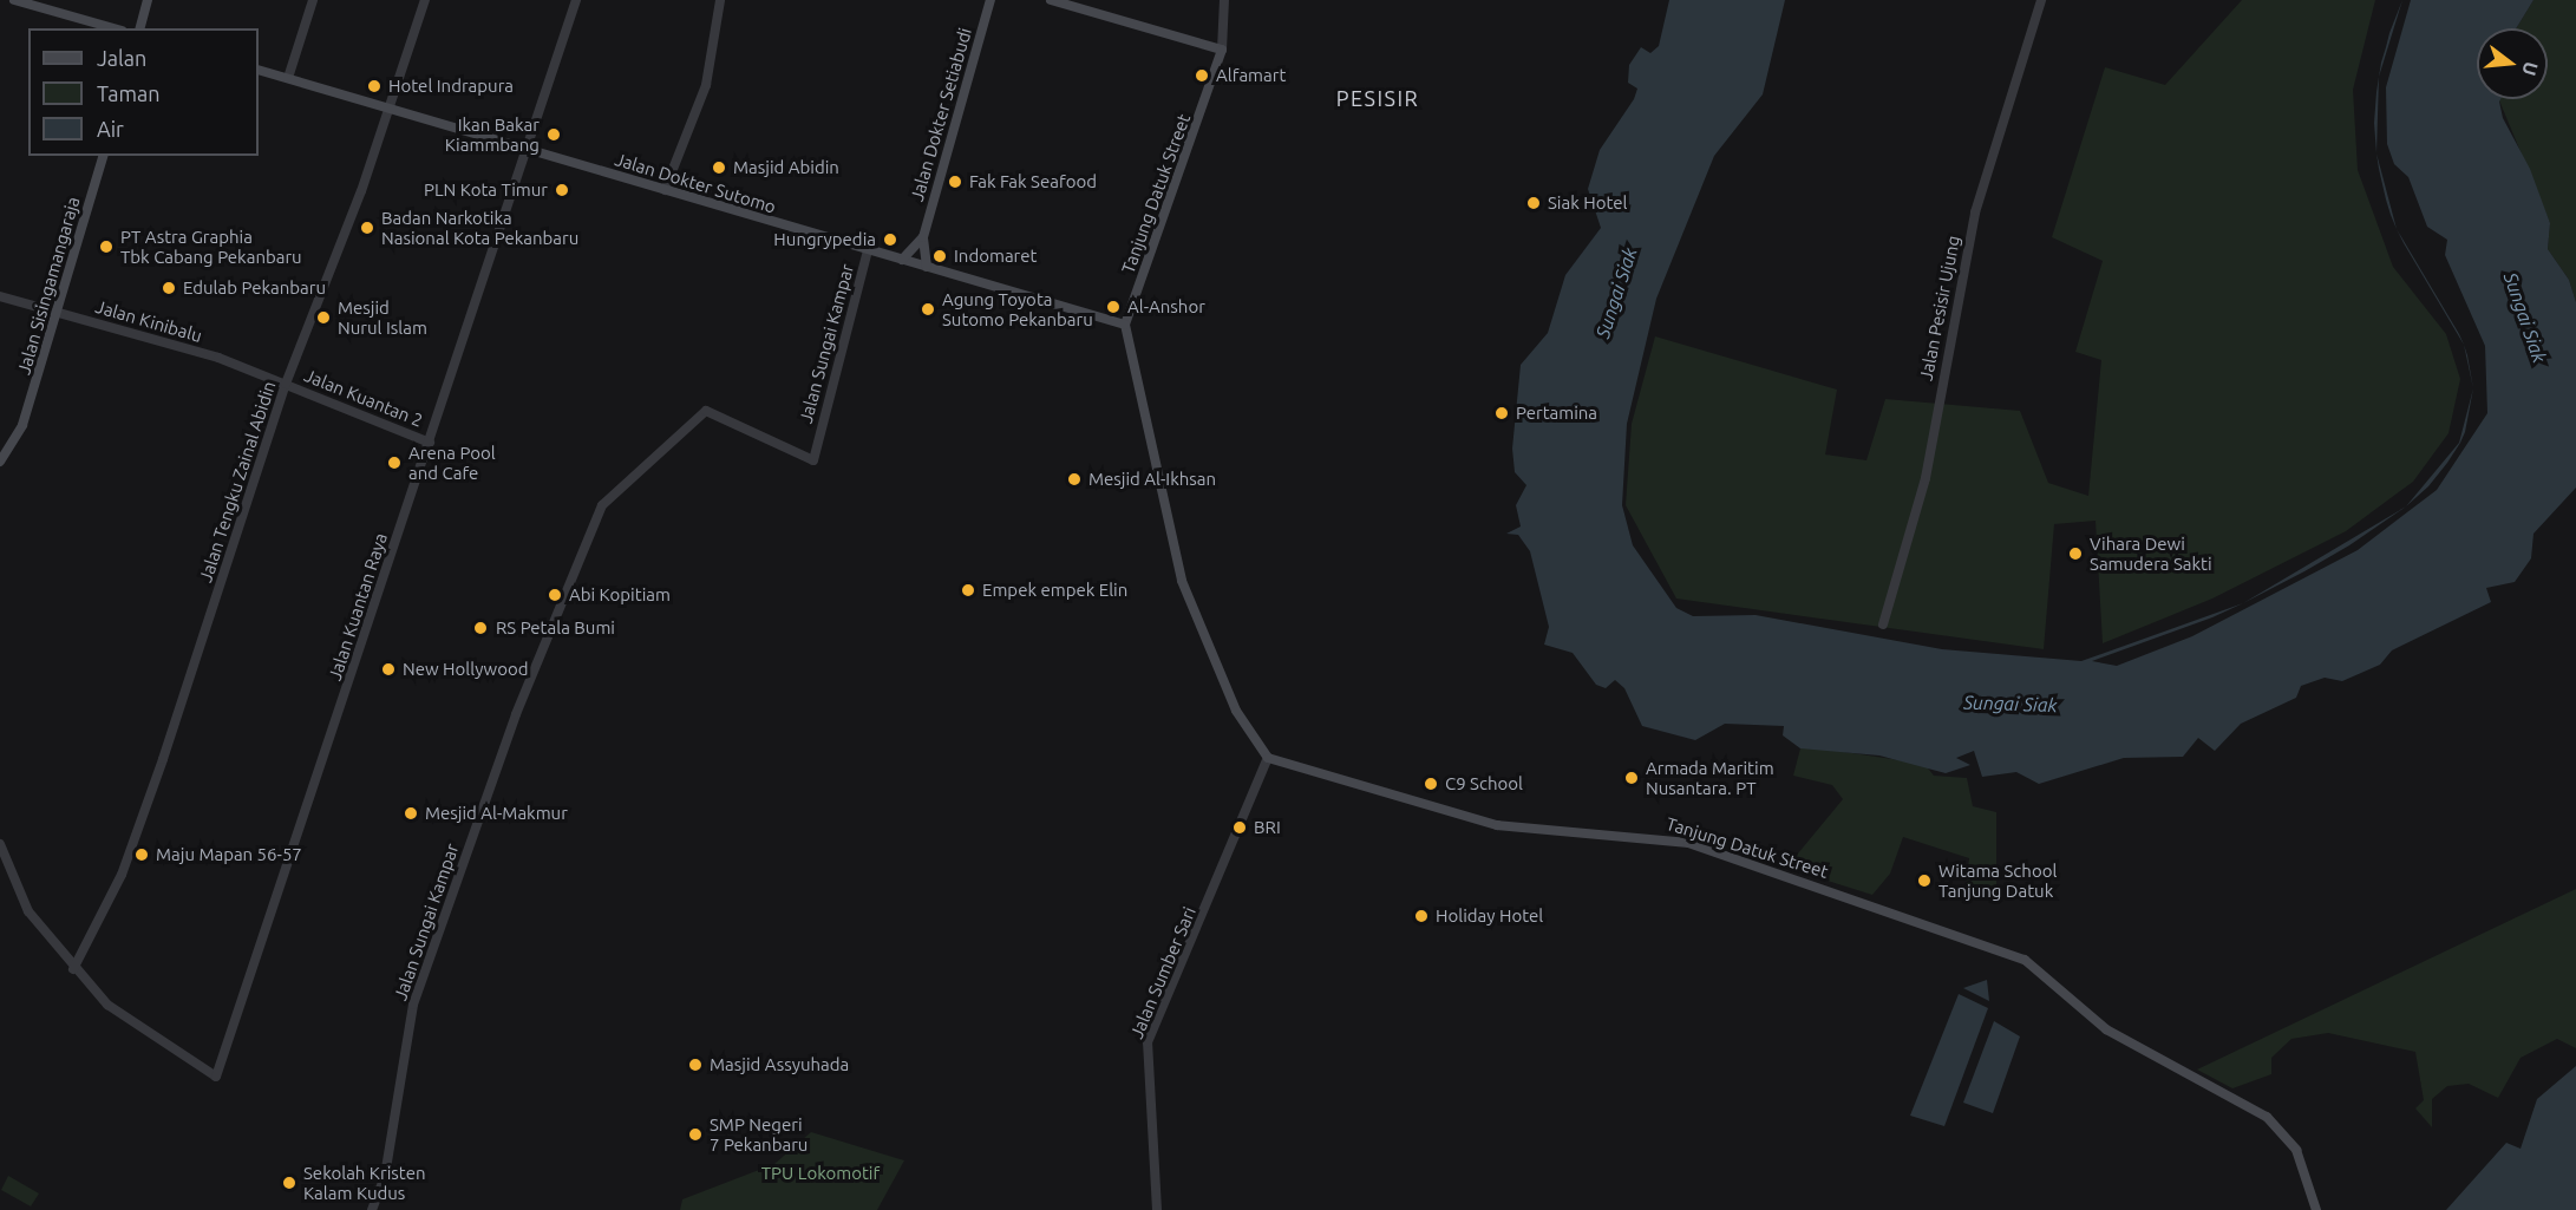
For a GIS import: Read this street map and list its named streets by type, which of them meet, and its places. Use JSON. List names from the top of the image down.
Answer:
{
  "streets": {
    "main road": [
      "Jalan Dokter Setiabudi",
      "Jalan Dokter Sutomo",
      "Tanjung Datuk Street",
      "Jalan Sisingamangaraja"
    ],
    "street": [
      "Jalan Pesisir Ujung",
      "Jalan Kinibalu",
      "Jalan Sungai Kampar",
      "Jalan Kuantan 2",
      "Jalan Tengku Zainal Abidin",
      "Jalan Kuantan Raya",
      "Jalan Sumber Sari"
    ]
  },
  "crossings": [
    ["Jalan Dokter Setiabudi", "Jalan Dokter Sutomo"],
    ["Jalan Dokter Sutomo", "Tanjung Datuk Street"],
    ["Jalan Dokter Sutomo", "Jalan Sungai Kampar"],
    ["Jalan Dokter Sutomo", "Jalan Tengku Zainal Abidin"],
    ["Jalan Dokter Sutomo", "Jalan Kuantan Raya"],
    ["Tanjung Datuk Street", "Jalan Sumber Sari"],
    ["Jalan Sisingamangaraja", "Jalan Kinibalu"],
    ["Jalan Kinibalu", "Jalan Kuantan 2"],
    ["Jalan Kinibalu", "Jalan Tengku Zainal Abidin"],
    ["Jalan Kuantan 2", "Jalan Tengku Zainal Abidin"],
    ["Jalan Kuantan 2", "Jalan Kuantan Raya"],
    ["Jalan Tengku Zainal Abidin", "Jalan Kuantan Raya"]
  ],
  "districts": ["PESISIR"],
  "water": ["Sungai Siak"],
  "parks": ["TPU Lokomotif"],
  "places": [
    "Alfamart",
    "Hotel Indrapura",
    "Ikan Bakar Kiammbang",
    "Masjid Abidin",
    "Fak Fak Seafood",
    "PLN Kota Timur",
    "Siak Hotel",
    "Badan Narkotika Nasional Kota Pekanbaru",
    "Hungrypedia",
    "PT Astra Graphia Tbk Cabang Pekanbaru",
    "Indomaret",
    "Edulab Pekanbaru",
    "Al-Anshor",
    "Agung Toyota Sutomo Pekanbaru",
    "Mesjid Nurul Islam",
    "Pertamina",
    "Arena Pool and Cafe",
    "Mesjid Al-Ikhsan",
    "Vihara Dewi Samudera Sakti",
    "Empek empek Elin",
    "Abi Kopitiam",
    "RS Petala Bumi",
    "New Hollywood",
    "Armada Maritim Nusantara. PT",
    "C9 School",
    "Mesjid Al-Makmur",
    "BRI",
    "Maju Mapan 56-57",
    "Witama School Tanjung Datuk",
    "Holiday Hotel",
    "Masjid Assyuhada",
    "SMP Negeri 7 Pekanbaru",
    "Sekolah Kristen Kalam Kudus"
  ],
  "legend": ["Jalan", "Taman", "Air"],
  "north": "right"
}
